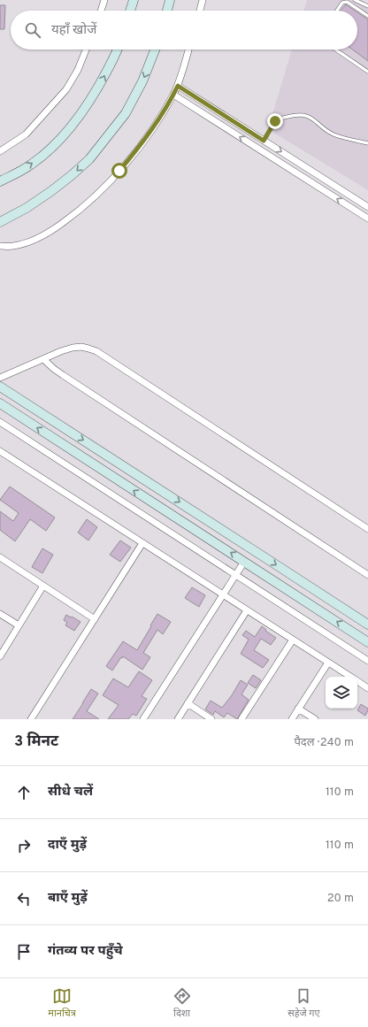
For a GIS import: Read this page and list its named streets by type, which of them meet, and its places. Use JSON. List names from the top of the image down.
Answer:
{
  "page": {
    "search": "यहाँ खोजें",
    "heading": ["3 मिनट", "पैदल · 240 m"],
    "list": [
      ["सीधे चलें", "110 m"],
      ["दाएँ मुड़ें", "110 m"],
      ["बाएँ मुड़ें", "20 m"],
      "गंतव्य पर पहुँचे"
    ],
    "nav": ["मानचित्र", "दिशा", "सहेजे गए"]
  }
}
